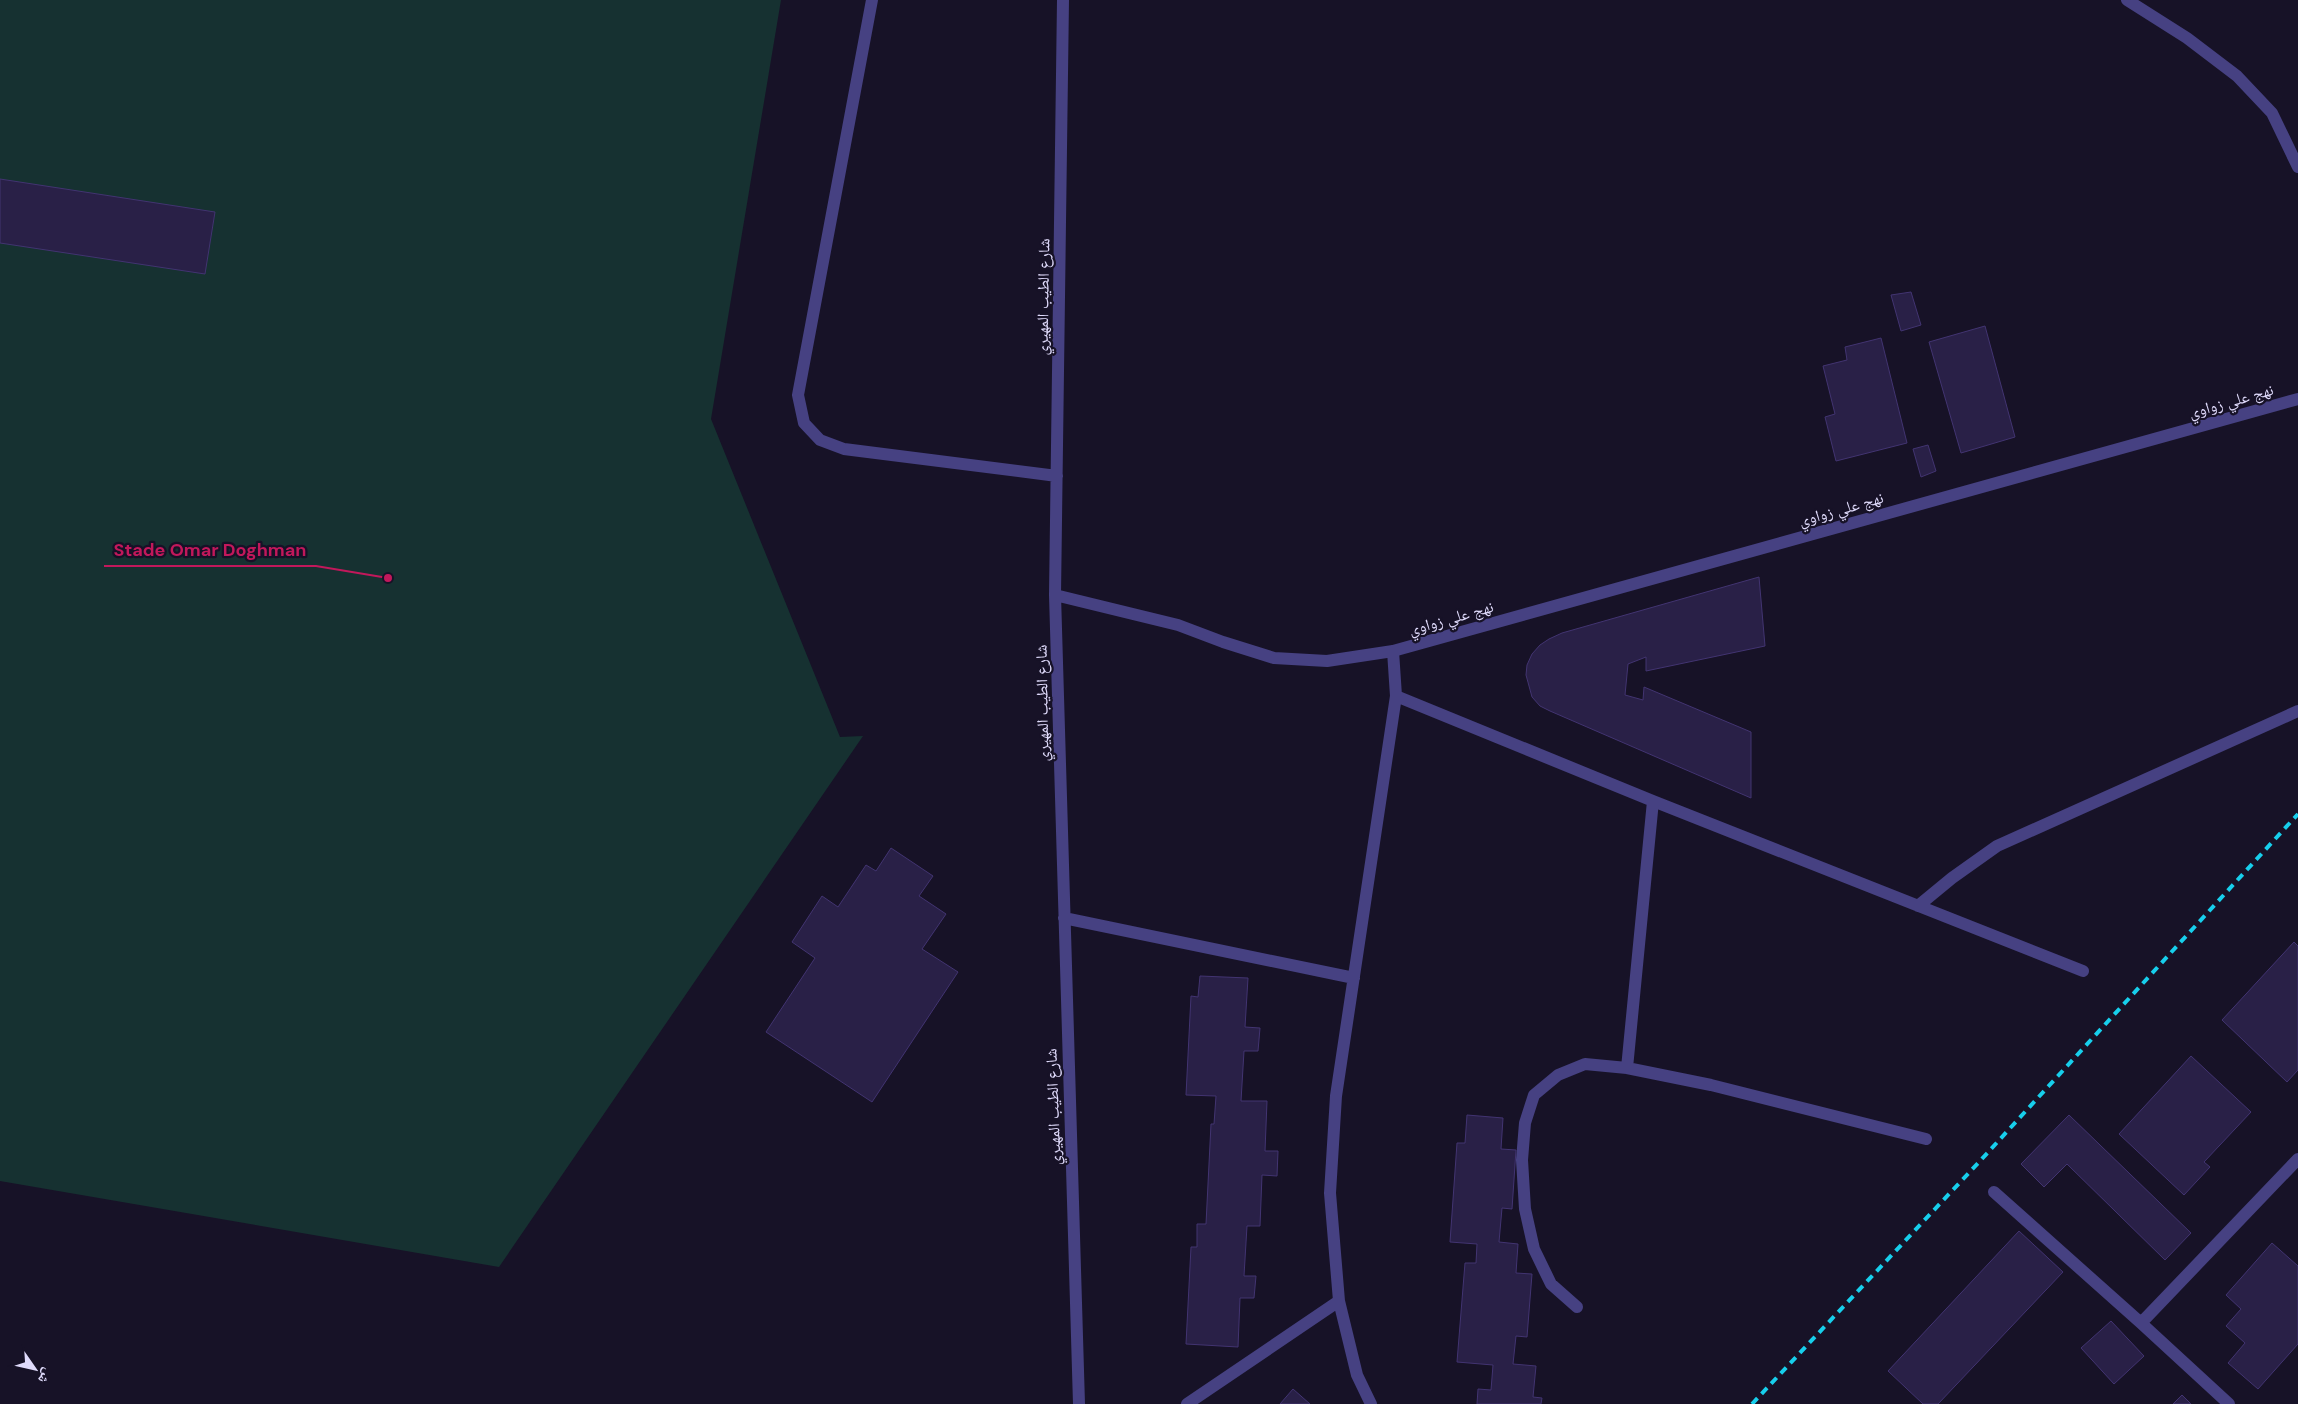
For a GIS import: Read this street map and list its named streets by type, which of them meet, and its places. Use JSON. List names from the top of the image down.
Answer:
{
  "streets": {
    "street": ["شارع الطيب المهيري", "نهج علي زواوي"]
  },
  "crossings": [
    ["شارع الطيب المهيري", "نهج علي زواوي"]
  ],
  "places": ["Stade Omar Doghman"],
  "north": "bottom right"
}
